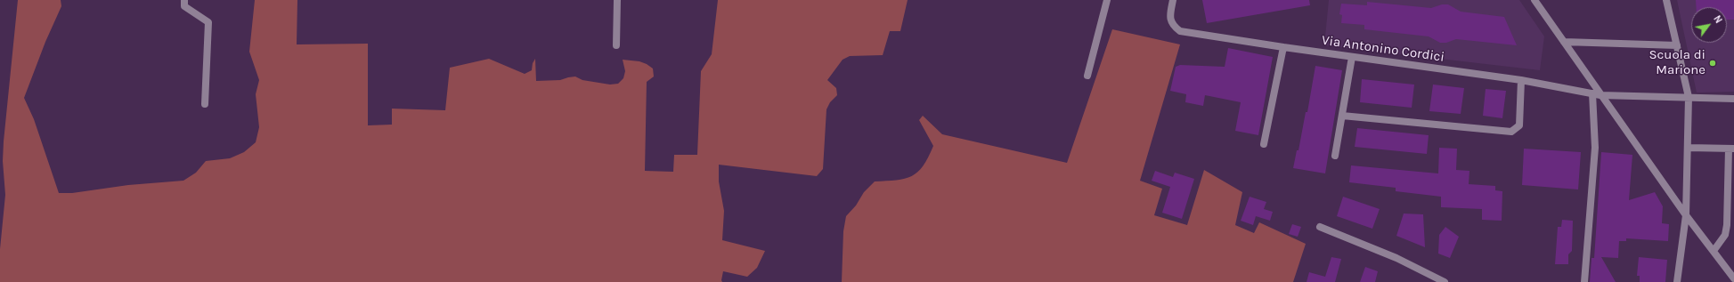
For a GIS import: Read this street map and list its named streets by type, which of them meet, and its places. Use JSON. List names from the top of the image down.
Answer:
{
  "streets": {
    "street": ["Via Antonino Cordici"]
  },
  "places": ["Scuola di Marione"],
  "north": "top right"
}
